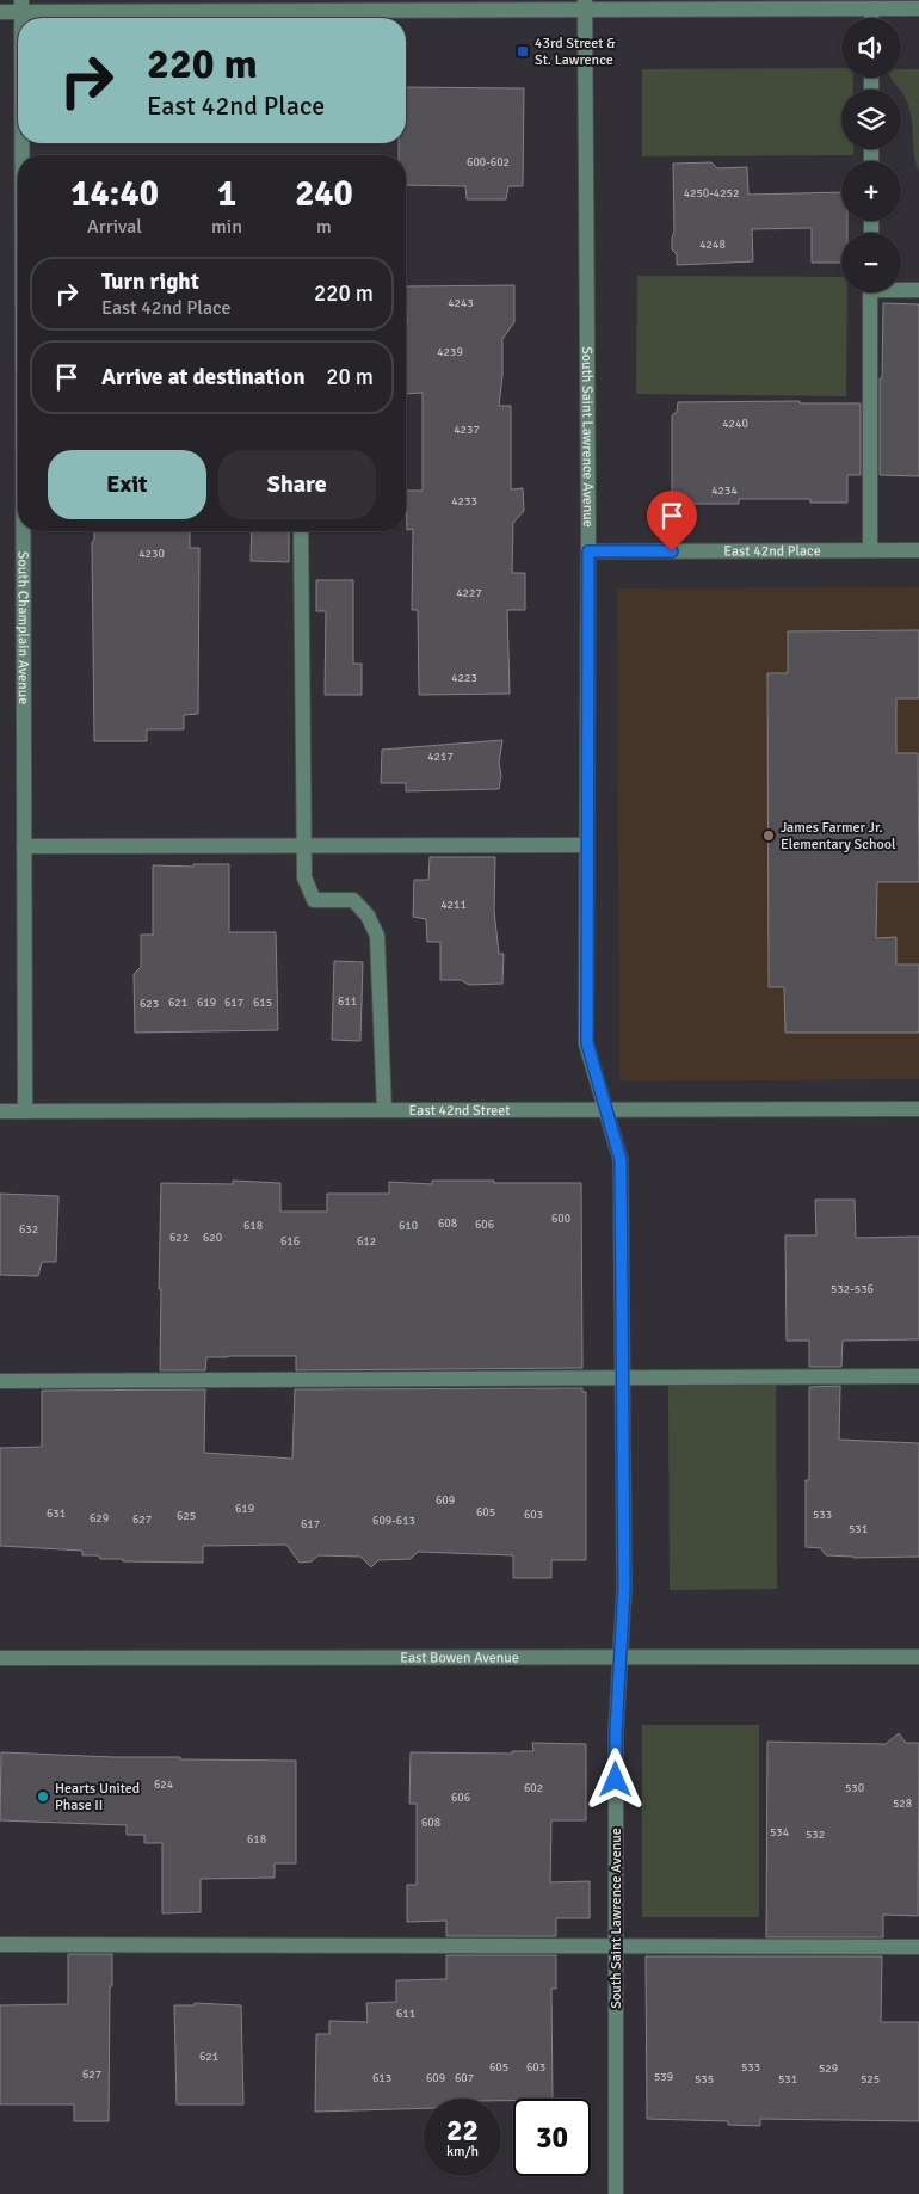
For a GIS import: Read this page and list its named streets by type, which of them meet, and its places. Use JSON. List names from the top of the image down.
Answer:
{
  "streets": {
    "street": [
      "South Saint Lawrence Avenue",
      "East 42nd Place",
      "South Champlain Avenue",
      "East 42nd Street",
      "East Bowen Avenue"
    ]
  },
  "crossings": [
    ["South Saint Lawrence Avenue", "East 42nd Place"],
    ["South Saint Lawrence Avenue", "East 42nd Street"],
    ["South Saint Lawrence Avenue", "East Bowen Avenue"],
    ["South Champlain Avenue", "East 42nd Street"]
  ],
  "places": {
    "transit": ["43rd Street & St. Lawrence"],
    "other": ["James Farmer Jr. Elementary School", "Hearts United Phase II"]
  },
  "house_numbers": [
    "600-602",
    "4250-4252",
    "4248",
    "4243",
    "4239",
    "4240",
    "4237",
    "4234",
    "4233",
    "4230",
    "4227",
    "4223",
    "4217",
    "4211",
    "611",
    "621",
    "619",
    "617",
    "615",
    "623",
    "600",
    "608",
    "606",
    "618",
    "610",
    "632",
    "622",
    "620",
    "616",
    "612",
    "532-536",
    "609",
    "619",
    "605",
    "631",
    "603",
    "533",
    "625",
    "629",
    "627",
    "609-613",
    "617",
    "531",
    "624",
    "602",
    "530",
    "606",
    "528",
    "608",
    "534",
    "532",
    "618",
    "611",
    "621",
    "605",
    "603",
    "533",
    "529",
    "627",
    "539",
    "613",
    "609",
    "607",
    "535",
    "531",
    "525"
  ],
  "page": {
    "map_buttons": ["+", "−"],
    "turn": ["220 m", "East 42nd Place"],
    "eta": [
      "14:40",
      "Arrival",
      "1",
      "min",
      "240",
      "m"
    ],
    "list": [
      {
        "name": "Turn right",
        "note": "East 42nd Place",
        "value": "220 m"
      },
      {
        "name": "Arrive at destination",
        "value": "20 m"
      }
    ],
    "buttons": ["Exit", "Share"],
    "speed": "22 km/h",
    "limit": "30"
  }
}
